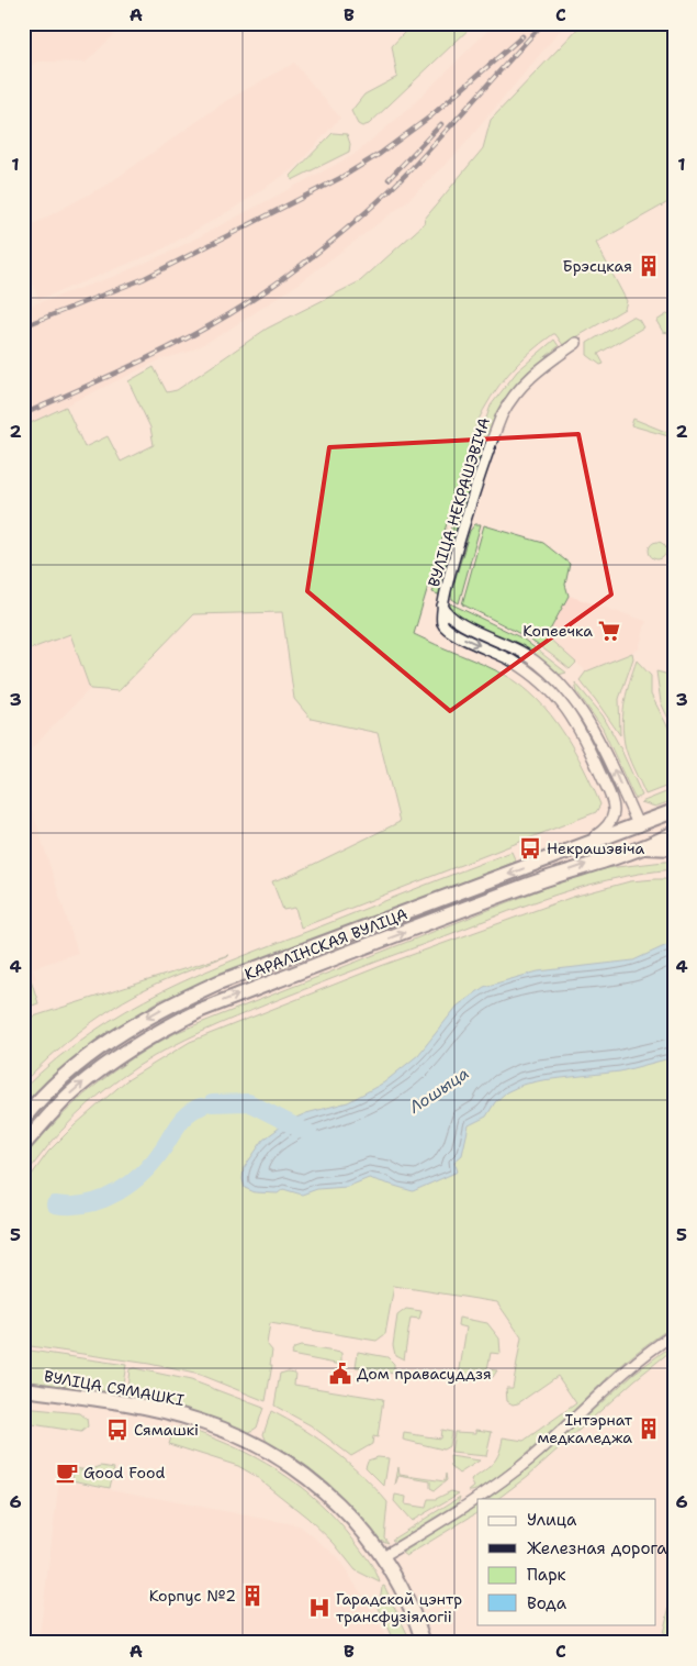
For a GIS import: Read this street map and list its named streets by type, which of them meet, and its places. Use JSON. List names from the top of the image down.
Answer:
{
  "streets": {
    "main road": ["КАРАЛІНСКАЯ ВУЛІЦА", "ВУЛІЦА СЯМАШКІ"],
    "street": ["ВУЛІЦА НЕКРАШЭВІЧА"]
  },
  "crossings": [
    ["ВУЛІЦА НЕКРАШЭВІЧА", "КАРАЛІНСКАЯ ВУЛІЦА"]
  ],
  "water": ["Лошыца"],
  "places": {
    "building": ["Брэсцкая", "Інтэрнат медкаледжа", "Корпус №2"],
    "supermarket": ["Копеечка"],
    "bus stop": ["Некрашэвіча", "Сямашкі"],
    "public building": ["Дом правасуддзя"],
    "cafe": ["Good Food"],
    "hospital": ["Гарадской цэнтр трансфузіялогіі"]
  },
  "legend": [
    "Улица",
    "Железная дорога",
    "Парк",
    "Вода"
  ],
  "grid": {
    "columns": ["A", "B", "C"],
    "rows": [
      "1",
      "2",
      "3",
      "4",
      "5",
      "6"
    ]
  }
}
